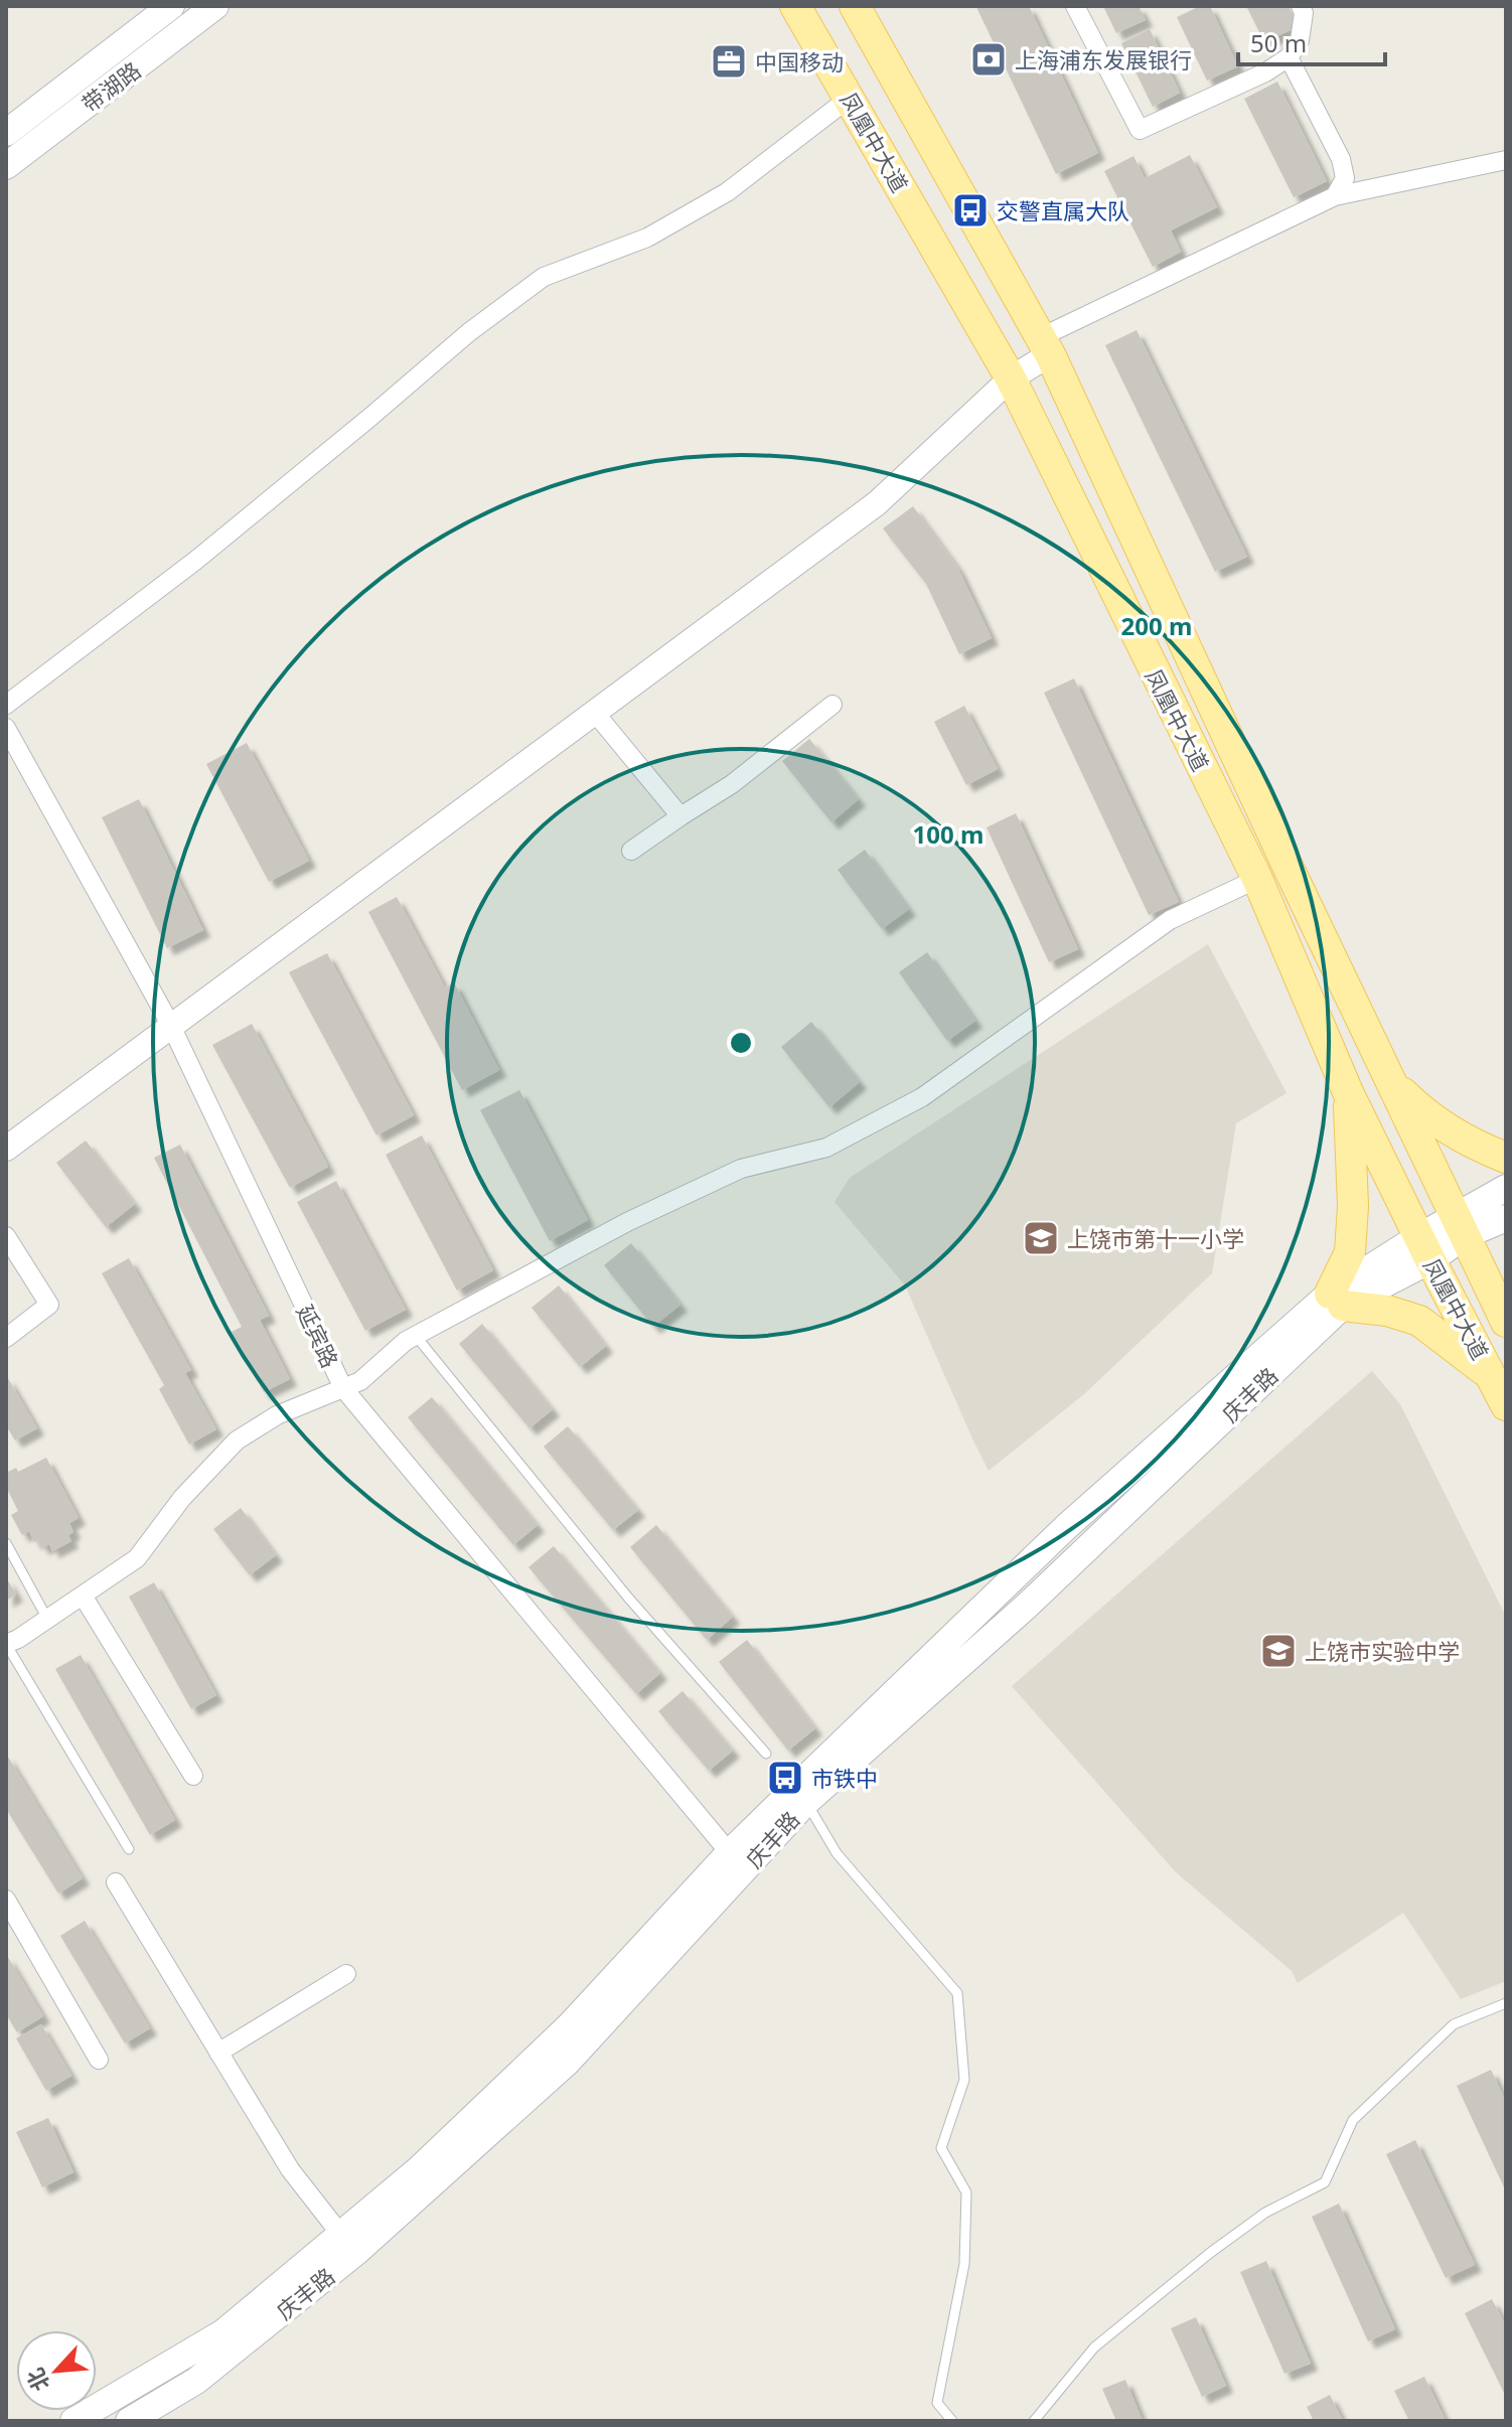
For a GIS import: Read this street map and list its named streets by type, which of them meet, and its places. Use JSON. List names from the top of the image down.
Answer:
{
  "streets": {
    "main road": ["带湖路", "凤凰中大道", "庆丰路"],
    "street": ["延宾路"]
  },
  "crossings": [
    ["延宾路", "庆丰路"]
  ],
  "places": {
    "bank": ["上海浦东发展银行"],
    "office": ["中国移动"],
    "bus stop": ["交警直属大队", "市铁中"],
    "school or university": ["上饶市第十一小学", "上饶市实验中学"]
  },
  "scale_bar": "50 m",
  "north": "bottom left",
  "rings": ["200 m", "100 m"]
}
